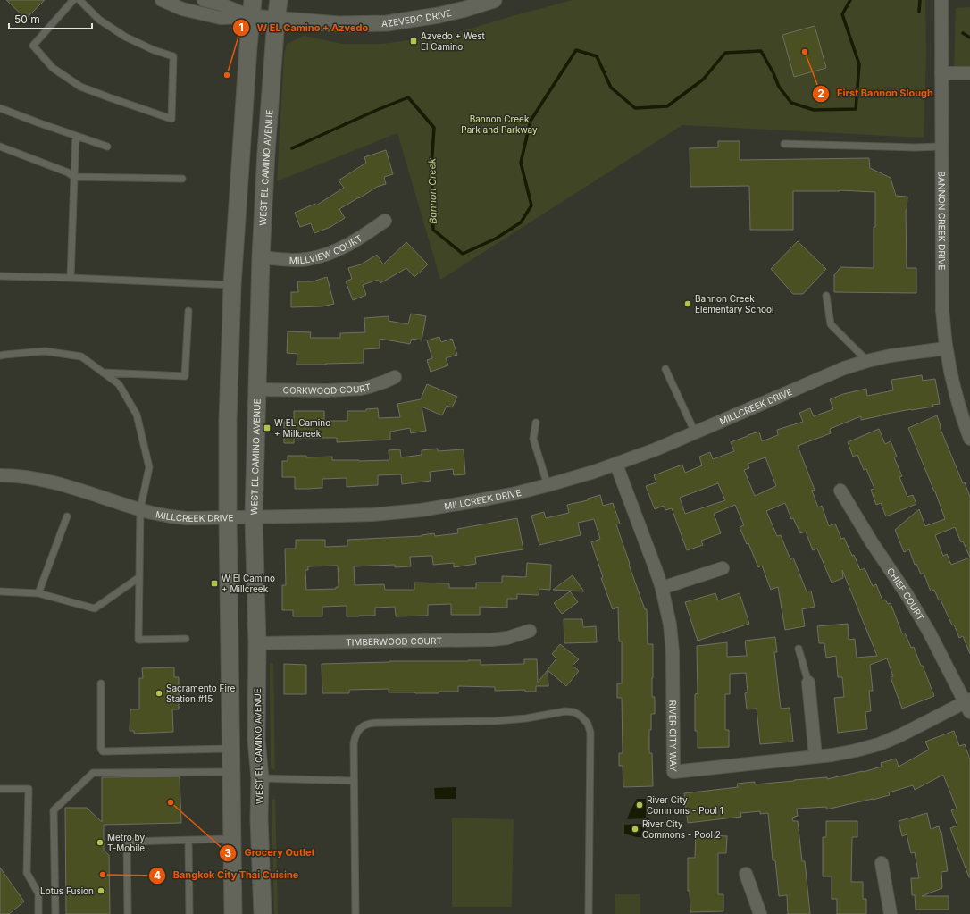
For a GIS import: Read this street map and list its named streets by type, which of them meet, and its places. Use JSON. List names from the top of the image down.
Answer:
{
  "streets": {
    "main road": ["WEST EL CAMINO AVENUE"],
    "street": [
      "AZEVEDO DRIVE",
      "BANNON CREEK DRIVE",
      "MILLVIEW COURT",
      "CORKWOOD COURT",
      "MILLCREEK DRIVE",
      "CHIEF COURT",
      "TIMBERWOOD COURT",
      "RIVER CITY WAY"
    ]
  },
  "crossings": [
    ["AZEVEDO DRIVE", "WEST EL CAMINO AVENUE"],
    ["WEST EL CAMINO AVENUE", "MILLVIEW COURT"],
    ["WEST EL CAMINO AVENUE", "CORKWOOD COURT"],
    ["WEST EL CAMINO AVENUE", "MILLCREEK DRIVE"],
    ["WEST EL CAMINO AVENUE", "TIMBERWOOD COURT"],
    ["BANNON CREEK DRIVE", "MILLCREEK DRIVE"],
    ["MILLCREEK DRIVE", "RIVER CITY WAY"],
    ["CHIEF COURT", "RIVER CITY WAY"]
  ],
  "water": ["Bannon Creek"],
  "parks": ["Bannon Creek Park and Parkway"],
  "places": {
    "transit": ["Azvedo + West El Camino", "W EL Camino + Millcreek", "W El Camino + Millcreek"],
    "other": [
      "First Bannon Slough",
      "W EL Camino + Azvedo",
      "Bannon Creek Elementary School",
      "Sacramento Fire Station #15",
      "Grocery Outlet",
      "River City Commons - Pool 1",
      "River City Commons - Pool 2",
      "Metro by T-Mobile",
      "Bangkok City Thai Cuisine",
      "Lotus Fusion"
    ]
  },
  "scale_bar": "50 m"
}
